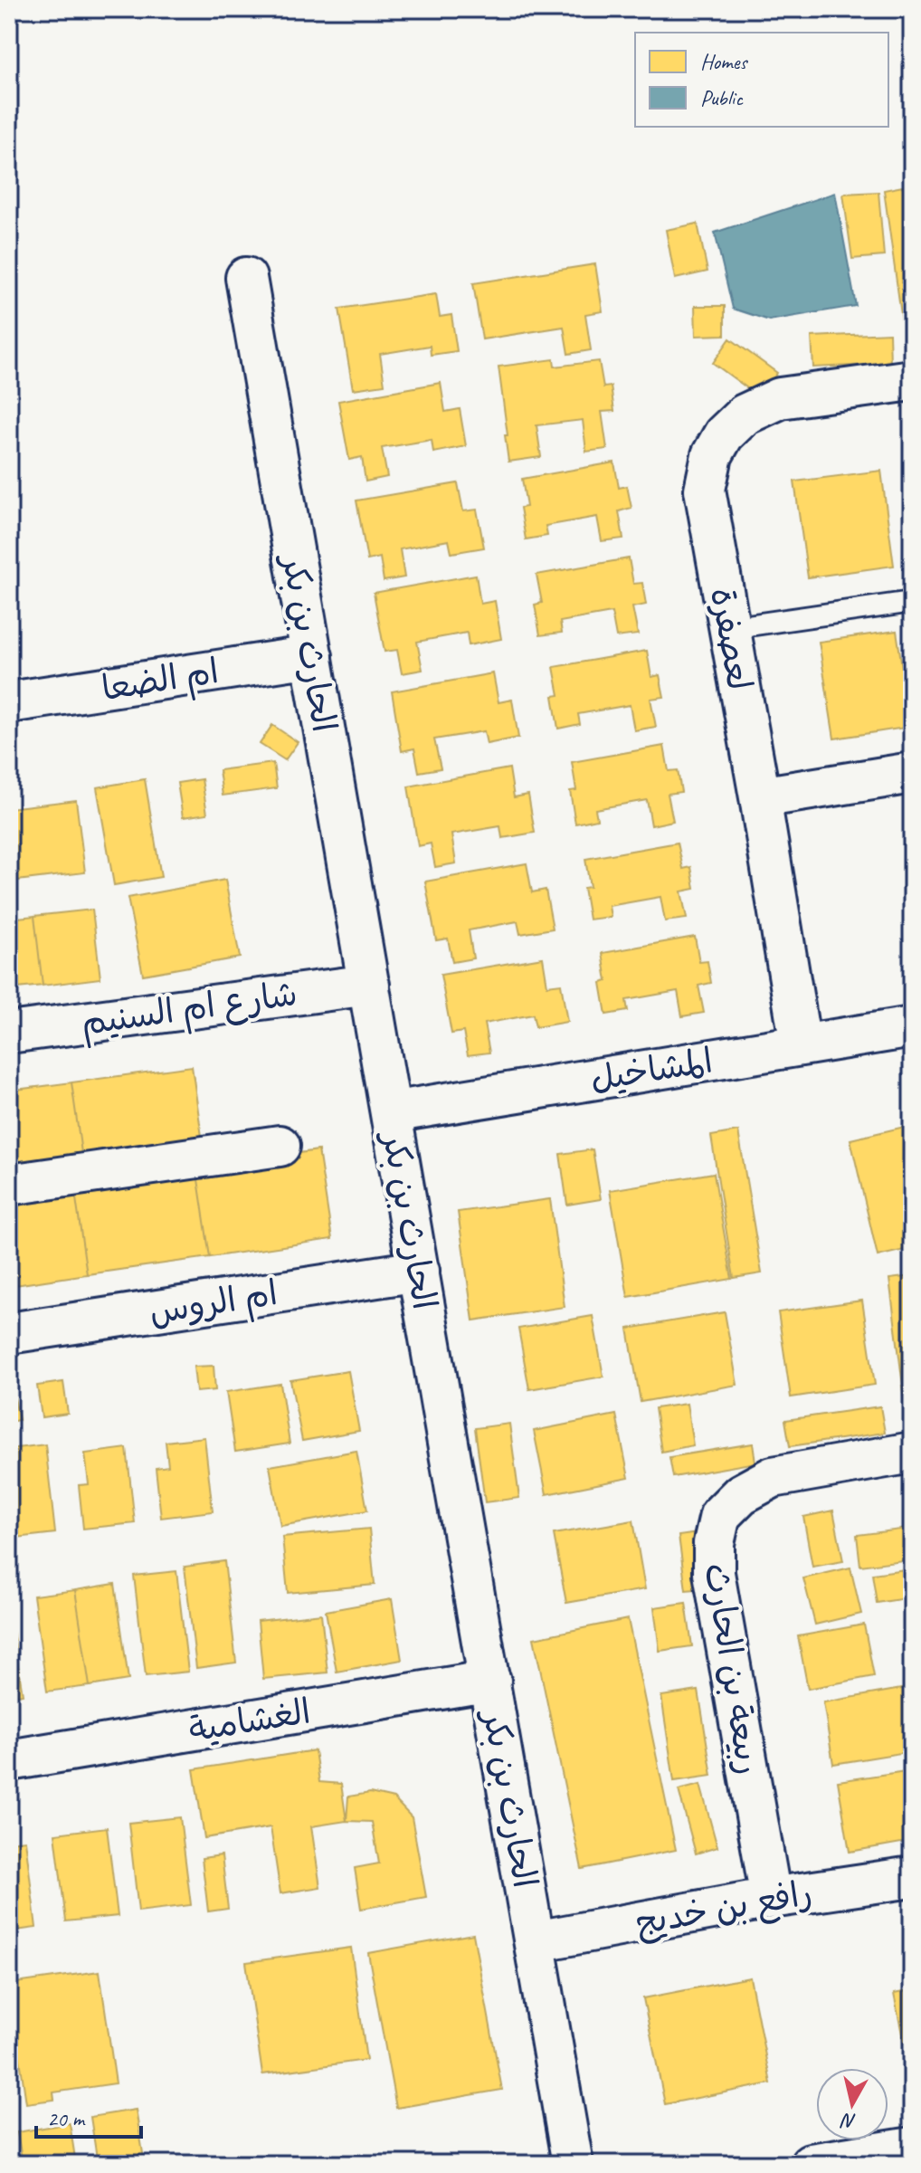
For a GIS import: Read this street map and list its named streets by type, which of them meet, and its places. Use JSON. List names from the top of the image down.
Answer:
{
  "streets": {
    "street": [
      "لعصفرة",
      "الحارث بن بكر",
      "ام الضعا",
      "شارع ام السنيم",
      "المشاخيل",
      "ام الروس",
      "ربيعة بن الحارث",
      "الغشامية",
      "رافع بن خديج"
    ]
  },
  "crossings": [
    ["لعصفرة", "المشاخيل"],
    ["الحارث بن بكر", "ام الضعا"],
    ["الحارث بن بكر", "شارع ام السنيم"],
    ["الحارث بن بكر", "المشاخيل"],
    ["الحارث بن بكر", "ام الروس"],
    ["الحارث بن بكر", "الغشامية"],
    ["الحارث بن بكر", "رافع بن خديج"],
    ["ربيعة بن الحارث", "رافع بن خديج"]
  ],
  "legend": ["Homes", "Public"],
  "scale_bar": "20 m",
  "north": "bottom"
}
